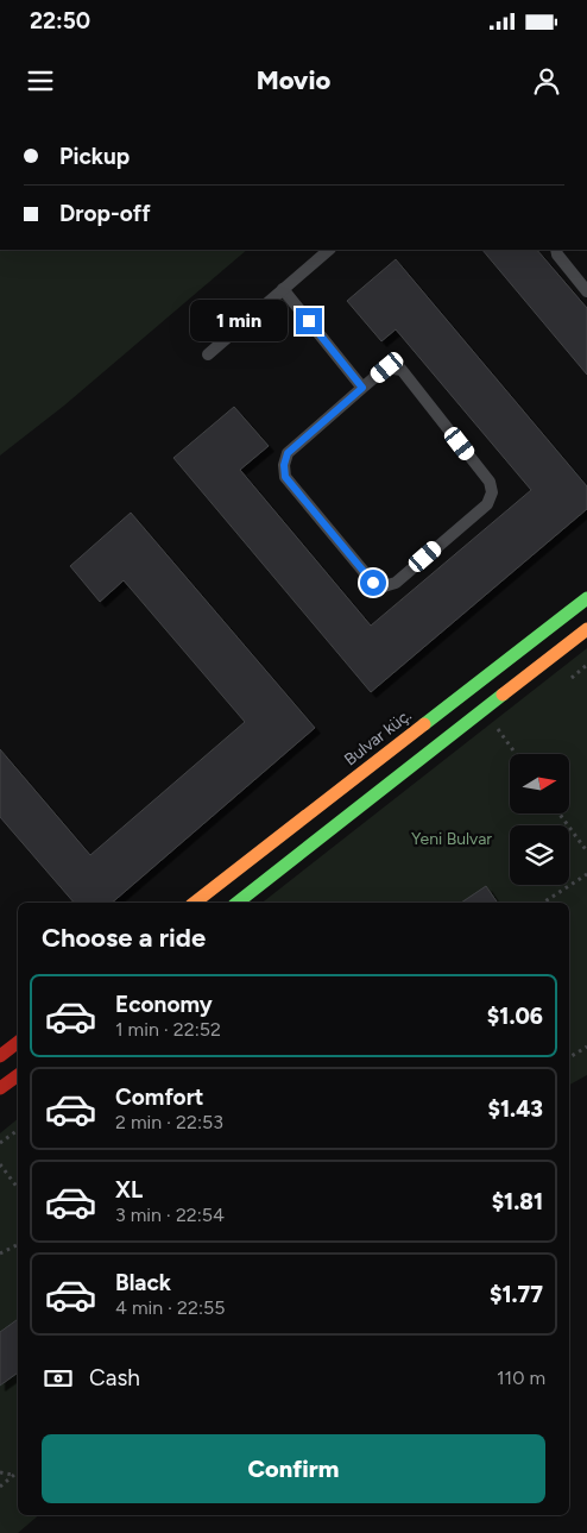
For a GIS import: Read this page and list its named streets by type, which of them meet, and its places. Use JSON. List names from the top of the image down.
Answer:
{
  "streets": {
    "street": ["Bulvar küç."]
  },
  "parks": ["Yeni Bulvar"],
  "north": "right",
  "page": {
    "status": "22:50",
    "header": "Movio",
    "banner": ["Pickup", "Drop-off"],
    "bubble": "1 min",
    "heading": "Choose a ride",
    "list": [
      {
        "name": "Economy",
        "note": "1 min · 22:52",
        "value": "$1.06"
      },
      {
        "name": "Comfort",
        "note": "2 min · 22:53",
        "value": "$1.43"
      },
      {
        "name": "XL",
        "note": "3 min · 22:54",
        "value": "$1.81"
      },
      {
        "name": "Black",
        "note": "4 min · 22:55",
        "value": "$1.77"
      }
    ],
    "pay": ["Cash", "110 m"],
    "buttons": "Confirm"
  }
}
